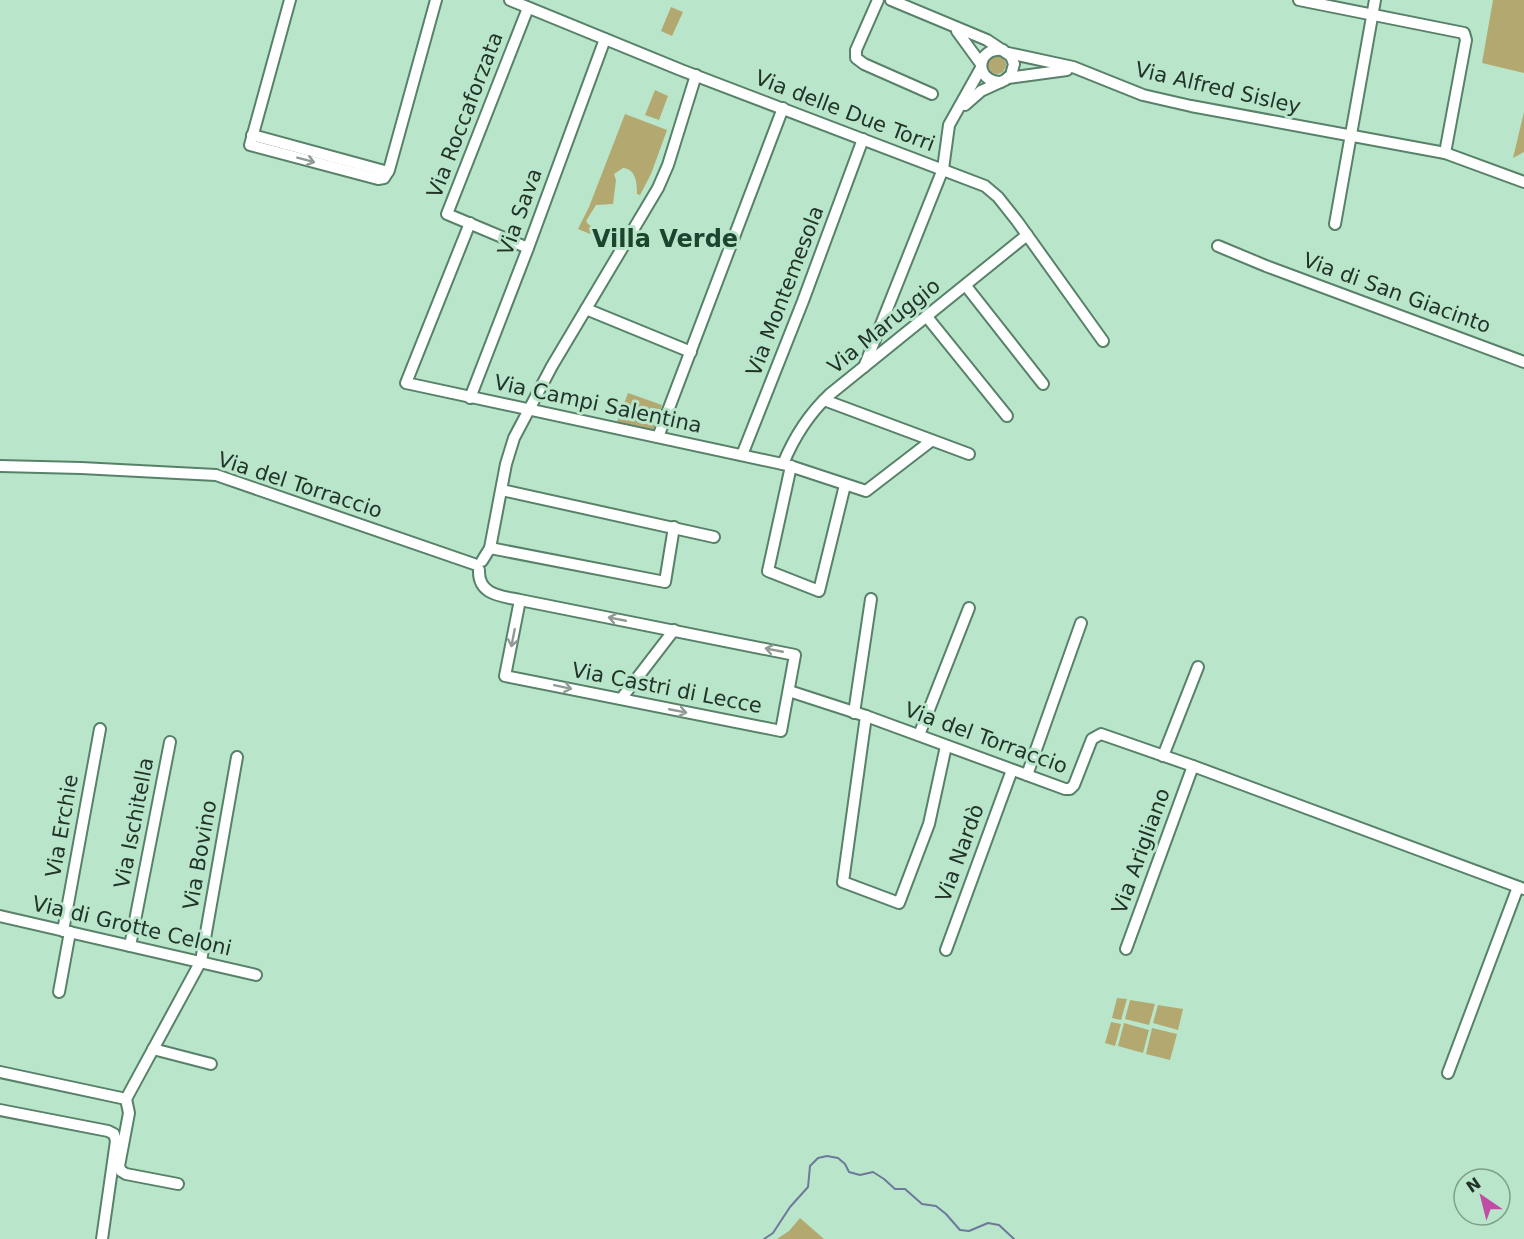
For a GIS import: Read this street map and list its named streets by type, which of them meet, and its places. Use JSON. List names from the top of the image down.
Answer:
{
  "streets": {
    "street": [
      "Via Alfred Sisley",
      "Via delle Due Torri",
      "Via Roccaforzata",
      "Via Sava",
      "Via Montemesola",
      "Via di San Giacinto",
      "Via Maruggio",
      "Via Campi Salentina",
      "Via del Torraccio",
      "Via Castri di Lecce",
      "Via Ischitella",
      "Via Erchie",
      "Via Arigliano",
      "Via Nardò",
      "Via Bovino",
      "Via di Grotte Celoni"
    ]
  },
  "crossings": [
    ["Via delle Due Torri", "Via Roccaforzata"],
    ["Via delle Due Torri", "Via Sava"],
    ["Via delle Due Torri", "Via Montemesola"],
    ["Via delle Due Torri", "Via Maruggio"],
    ["Via Roccaforzata", "Via Campi Salentina"],
    ["Via Sava", "Via Campi Salentina"],
    ["Via Montemesola", "Via Campi Salentina"],
    ["Via Maruggio", "Via Campi Salentina"],
    ["Via del Torraccio", "Via Castri di Lecce"],
    ["Via del Torraccio", "Via Arigliano"],
    ["Via del Torraccio", "Via Nardò"],
    ["Via Ischitella", "Via di Grotte Celoni"],
    ["Via Erchie", "Via di Grotte Celoni"],
    ["Via Bovino", "Via di Grotte Celoni"]
  ],
  "districts": ["Villa Verde"],
  "north": "top left"
}
